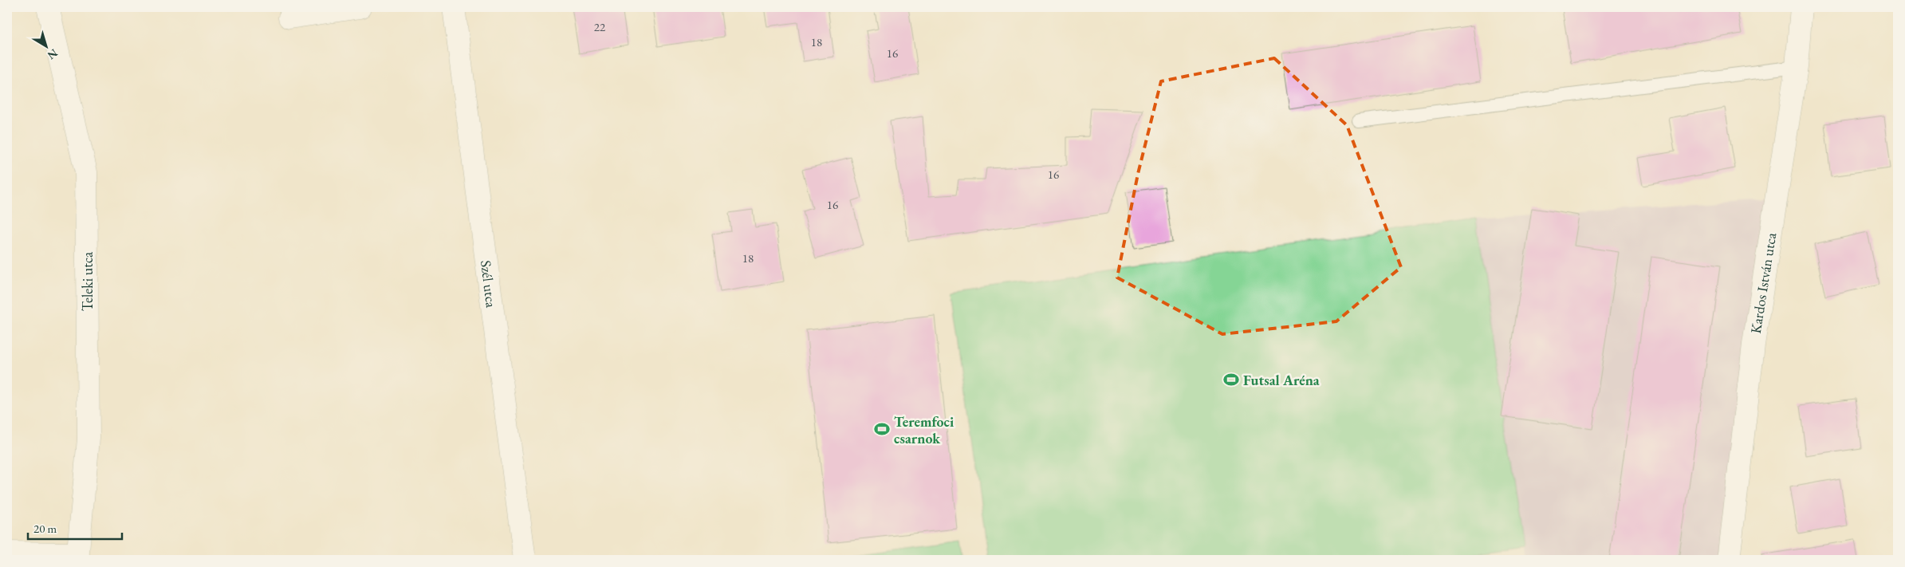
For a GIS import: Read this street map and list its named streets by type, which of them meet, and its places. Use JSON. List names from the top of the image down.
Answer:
{
  "streets": {
    "street": ["Teleki utca", "Kardos István utca", "Szél utca"]
  },
  "places": {
    "sports": ["Futsal Aréna", "Teremfoci csarnok"]
  },
  "house_numbers": [
    "22",
    "18",
    "16",
    "16",
    "16",
    "18"
  ],
  "scale_bar": "20 m",
  "north": "bottom right"
}
